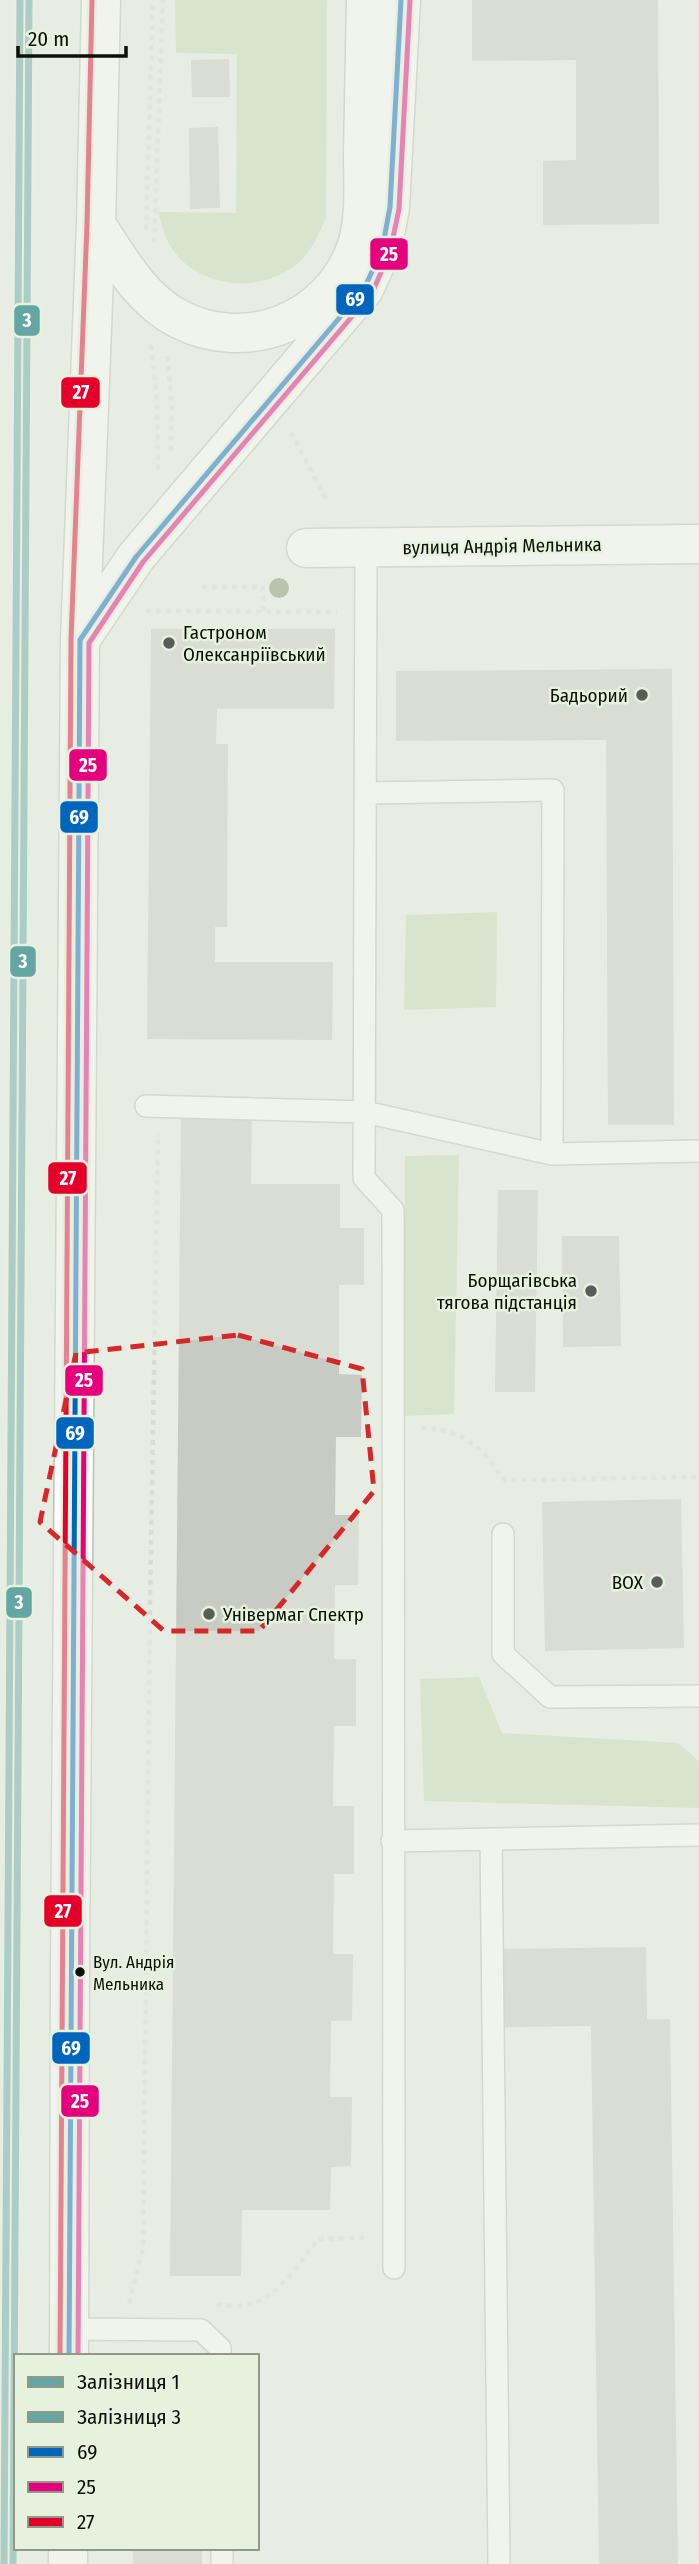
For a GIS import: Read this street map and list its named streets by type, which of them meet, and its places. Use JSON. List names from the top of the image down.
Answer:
{
  "streets": {
    "main road": ["вулиця Андрія Мельника"]
  },
  "places": [
    "Гастроном Олексанріївський",
    "Бадьорий",
    "Борщагівська тягова підстанція",
    "BOX",
    "Універмаг Спектр",
    "Вул. Андрія Мельника"
  ],
  "lines": [
    "rail line 1",
    "rail line 3",
    "transit line 69",
    "transit line 25",
    "transit line 27"
  ],
  "legend": [
    "Залізниця 1",
    "Залізниця 3",
    "69",
    "25",
    "27"
  ],
  "scale_bar": "20 m"
}
